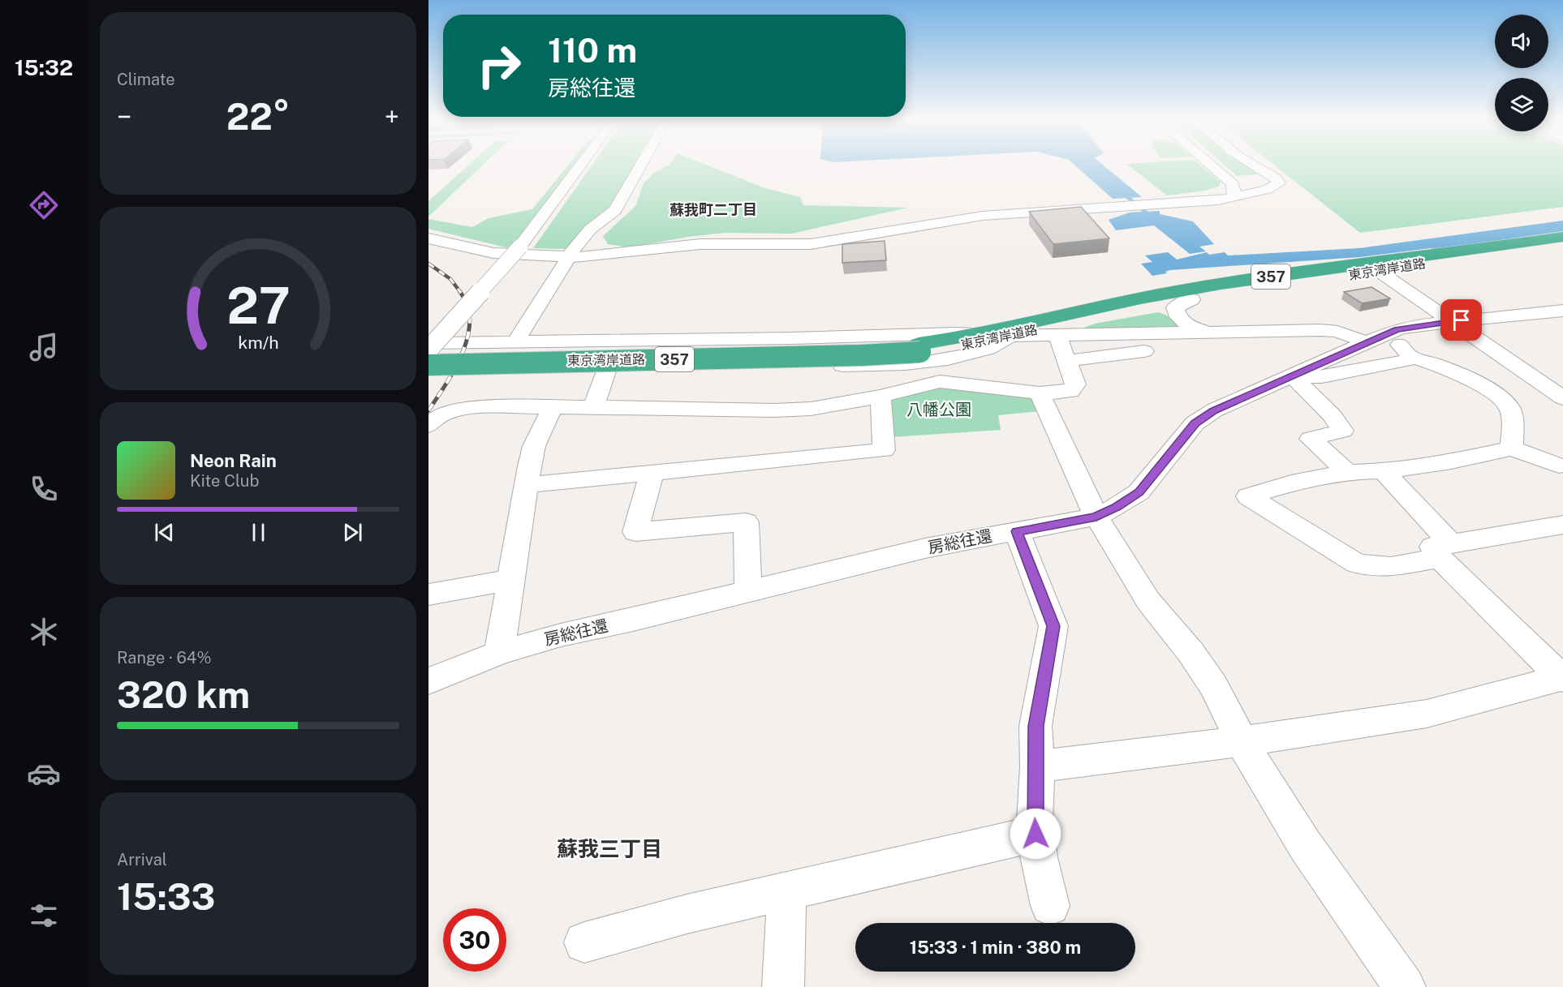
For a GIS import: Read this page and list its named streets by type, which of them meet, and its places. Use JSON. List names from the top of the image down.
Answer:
{
  "streets": {
    "highway": ["東京湾岸道路", "357"],
    "street": ["房総往還"]
  },
  "districts": ["蘇我町二丁目", "蘇我三丁目"],
  "parks": ["八幡公園"],
  "page": {
    "tabs": "15:32",
    "tile": [
      "Climate",
      ["Range · 64%", "320 km"],
      ["Arrival", "15:33"]
    ],
    "turn": ["110 m", "房総往還"],
    "heat": ["−", "22°", "+"],
    "song": ["Neon Rain", "Kite Club"],
    "limit": "30",
    "trip": "15:33 · 1 min · 380 m",
    "gauge": ["27", "km/h"]
  }
}
